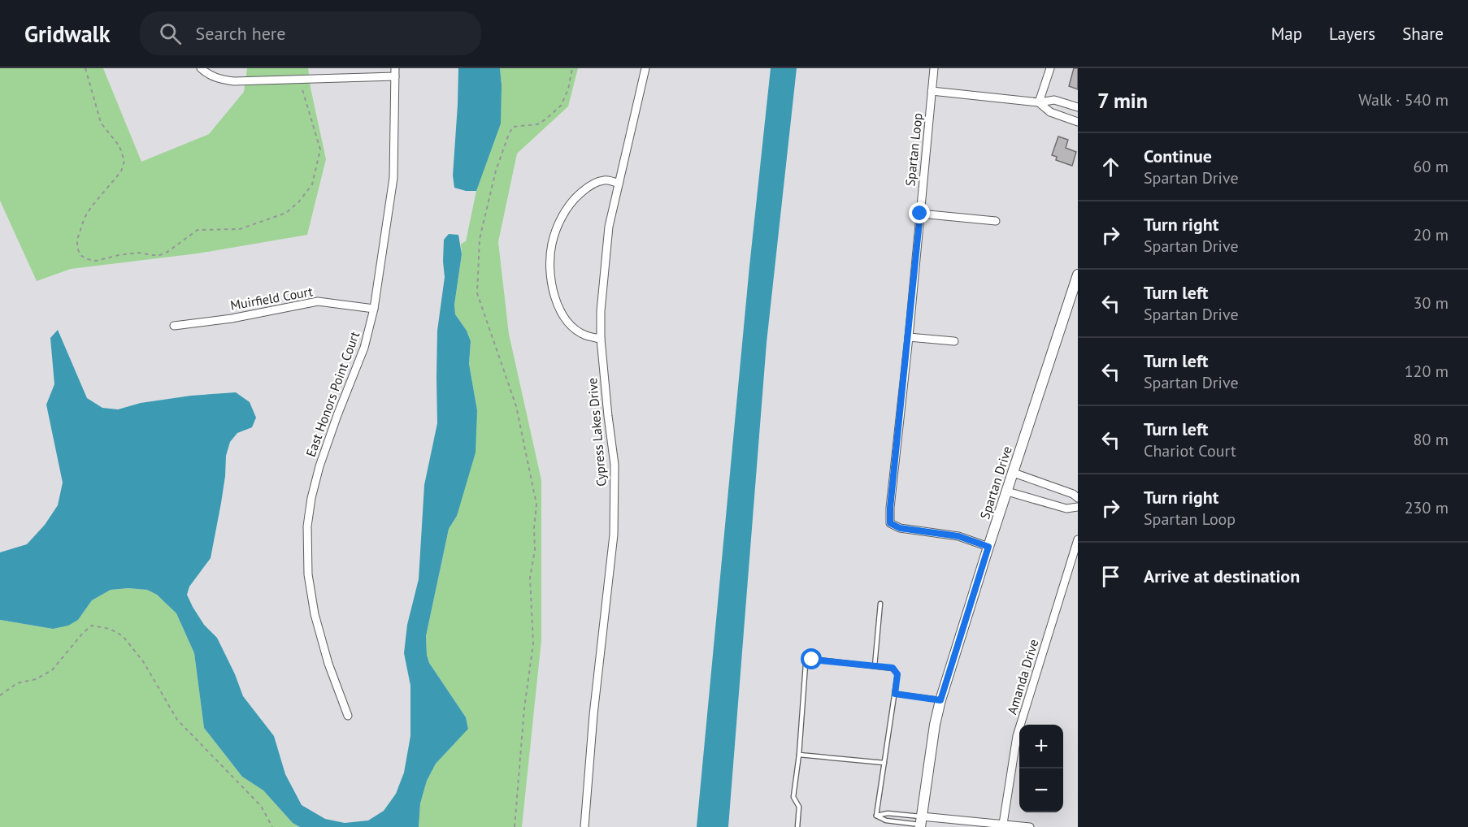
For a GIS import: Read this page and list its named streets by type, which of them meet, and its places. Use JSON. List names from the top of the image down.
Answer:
{
  "streets": {
    "street": [
      "Spartan Loop",
      "Muirfield Court",
      "East Honors Point Court",
      "Cypress Lakes Drive",
      "Spartan Drive",
      "Amanda Drive"
    ]
  },
  "crossings": [
    ["Spartan Loop", "Spartan Drive"],
    ["Muirfield Court", "East Honors Point Court"]
  ],
  "page": {
    "header": "Gridwalk",
    "search": "Search here",
    "nav": ["Map", "Layers", "Share"],
    "heading": ["7 min", "Walk · 540 m"],
    "list": [
      ["Continue", "Spartan Drive", "60 m"],
      ["Turn right", "Spartan Drive", "20 m"],
      ["Turn left", "Spartan Drive", "30 m"],
      ["Turn left", "Spartan Drive", "120 m"],
      ["Turn left", "Chariot Court", "80 m"],
      ["Turn right", "Spartan Loop", "230 m"],
      "Arrive at destination"
    ],
    "map_buttons": ["+", "−"]
  }
}
